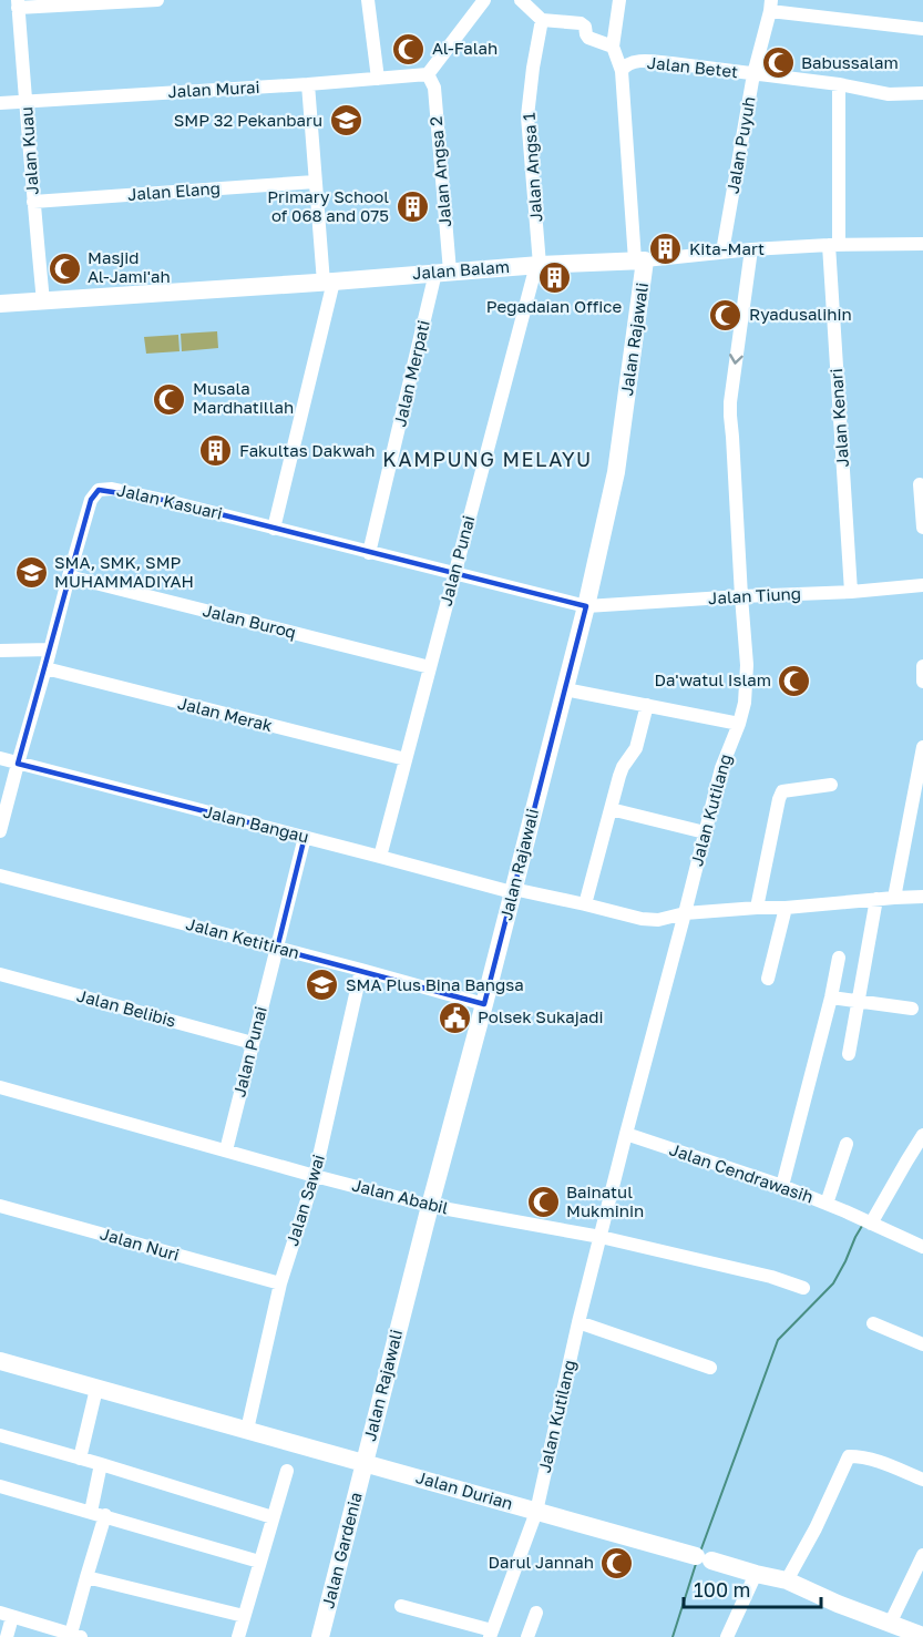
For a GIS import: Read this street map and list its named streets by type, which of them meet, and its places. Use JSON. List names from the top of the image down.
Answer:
{
  "streets": {
    "main road": [
      "Jalan Balam",
      "Jalan Rajawali",
      "Jalan Durian",
      "Jalan Gardenia"
    ],
    "street": [
      "Jalan Betet",
      "Jalan Murai",
      "Jalan Puyuh",
      "Jalan Kuau",
      "Jalan Angsa 1",
      "Jalan Angsa 2",
      "Jalan Elang",
      "Jalan Merpati",
      "Jalan Kenari",
      "Jalan Kasuari",
      "Jalan Punai",
      "Jalan Tiung",
      "Jalan Buroq",
      "Jalan Merak",
      "Jalan Kutilang",
      "Jalan Bangau",
      "Jalan Ketitiran",
      "Jalan Belibis",
      "Jalan Cendrawasih",
      "Jalan Ababil",
      "Jalan Sawai",
      "Jalan Nuri"
    ]
  },
  "crossings": [
    ["Jalan Betet", "Jalan Puyuh"],
    ["Jalan Betet", "Jalan Balam"],
    ["Jalan Betet", "Jalan Rajawali"],
    ["Jalan Betet", "Jalan Kenari"],
    ["Jalan Murai", "Jalan Kuau"],
    ["Jalan Murai", "Jalan Angsa 2"],
    ["Jalan Puyuh", "Jalan Balam"],
    ["Jalan Kuau", "Jalan Elang"],
    ["Jalan Kuau", "Jalan Balam"],
    ["Jalan Angsa 1", "Jalan Balam"],
    ["Jalan Angsa 1", "Jalan Punai"],
    ["Jalan Angsa 2", "Jalan Balam"],
    ["Jalan Angsa 2", "Jalan Merpati"],
    ["Jalan Balam", "Jalan Rajawali"],
    ["Jalan Balam", "Jalan Merpati"],
    ["Jalan Balam", "Jalan Kenari"],
    ["Jalan Balam", "Jalan Punai"],
    ["Jalan Balam", "Jalan Kutilang"],
    ["Jalan Rajawali", "Jalan Kasuari"],
    ["Jalan Rajawali", "Jalan Tiung"],
    ["Jalan Rajawali", "Jalan Bangau"],
    ["Jalan Rajawali", "Jalan Ketitiran"],
    ["Jalan Rajawali", "Jalan Ababil"],
    ["Jalan Rajawali", "Jalan Durian"],
    ["Jalan Rajawali", "Jalan Gardenia"],
    ["Jalan Merpati", "Jalan Kasuari"],
    ["Jalan Kenari", "Jalan Tiung"],
    ["Jalan Kasuari", "Jalan Punai"],
    ["Jalan Kasuari", "Jalan Tiung"],
    ["Jalan Kasuari", "Jalan Buroq"],
    ["Jalan Kasuari", "Jalan Merak"],
    ["Jalan Kasuari", "Jalan Bangau"],
    ["Jalan Punai", "Jalan Buroq"],
    ["Jalan Punai", "Jalan Merak"],
    ["Jalan Punai", "Jalan Bangau"],
    ["Jalan Punai", "Jalan Ketitiran"],
    ["Jalan Punai", "Jalan Belibis"],
    ["Jalan Punai", "Jalan Ababil"],
    ["Jalan Tiung", "Jalan Kutilang"],
    ["Jalan Kutilang", "Jalan Bangau"],
    ["Jalan Kutilang", "Jalan Cendrawasih"],
    ["Jalan Kutilang", "Jalan Ababil"],
    ["Jalan Kutilang", "Jalan Durian"],
    ["Jalan Ketitiran", "Jalan Sawai"],
    ["Jalan Ababil", "Jalan Sawai"],
    ["Jalan Sawai", "Jalan Nuri"],
    ["Jalan Sawai", "Jalan Durian"],
    ["Jalan Durian", "Jalan Gardenia"]
  ],
  "districts": ["KAMPUNG MELAYU"],
  "places": {
    "mosque": [
      "Al-Falah",
      "Babussalam",
      "Masjid Al-Jami'ah",
      "Ryadusalihin",
      "Musala Mardhatillah",
      "Da'watul Islam",
      "Bainatul Mukminin",
      "Darul Jannah"
    ],
    "school or university": ["SMP 32 Pekanbaru", "SMA, SMK, SMP MUHAMMADIYAH", "SMA Plus Bina Bangsa"],
    "building": [
      "Primary School of 068 and 075",
      "Kita-Mart",
      "Pegadaian Office",
      "Fakultas Dakwah"
    ],
    "public building": ["Polsek Sukajadi"]
  },
  "scale_bar": "100 m"
}
